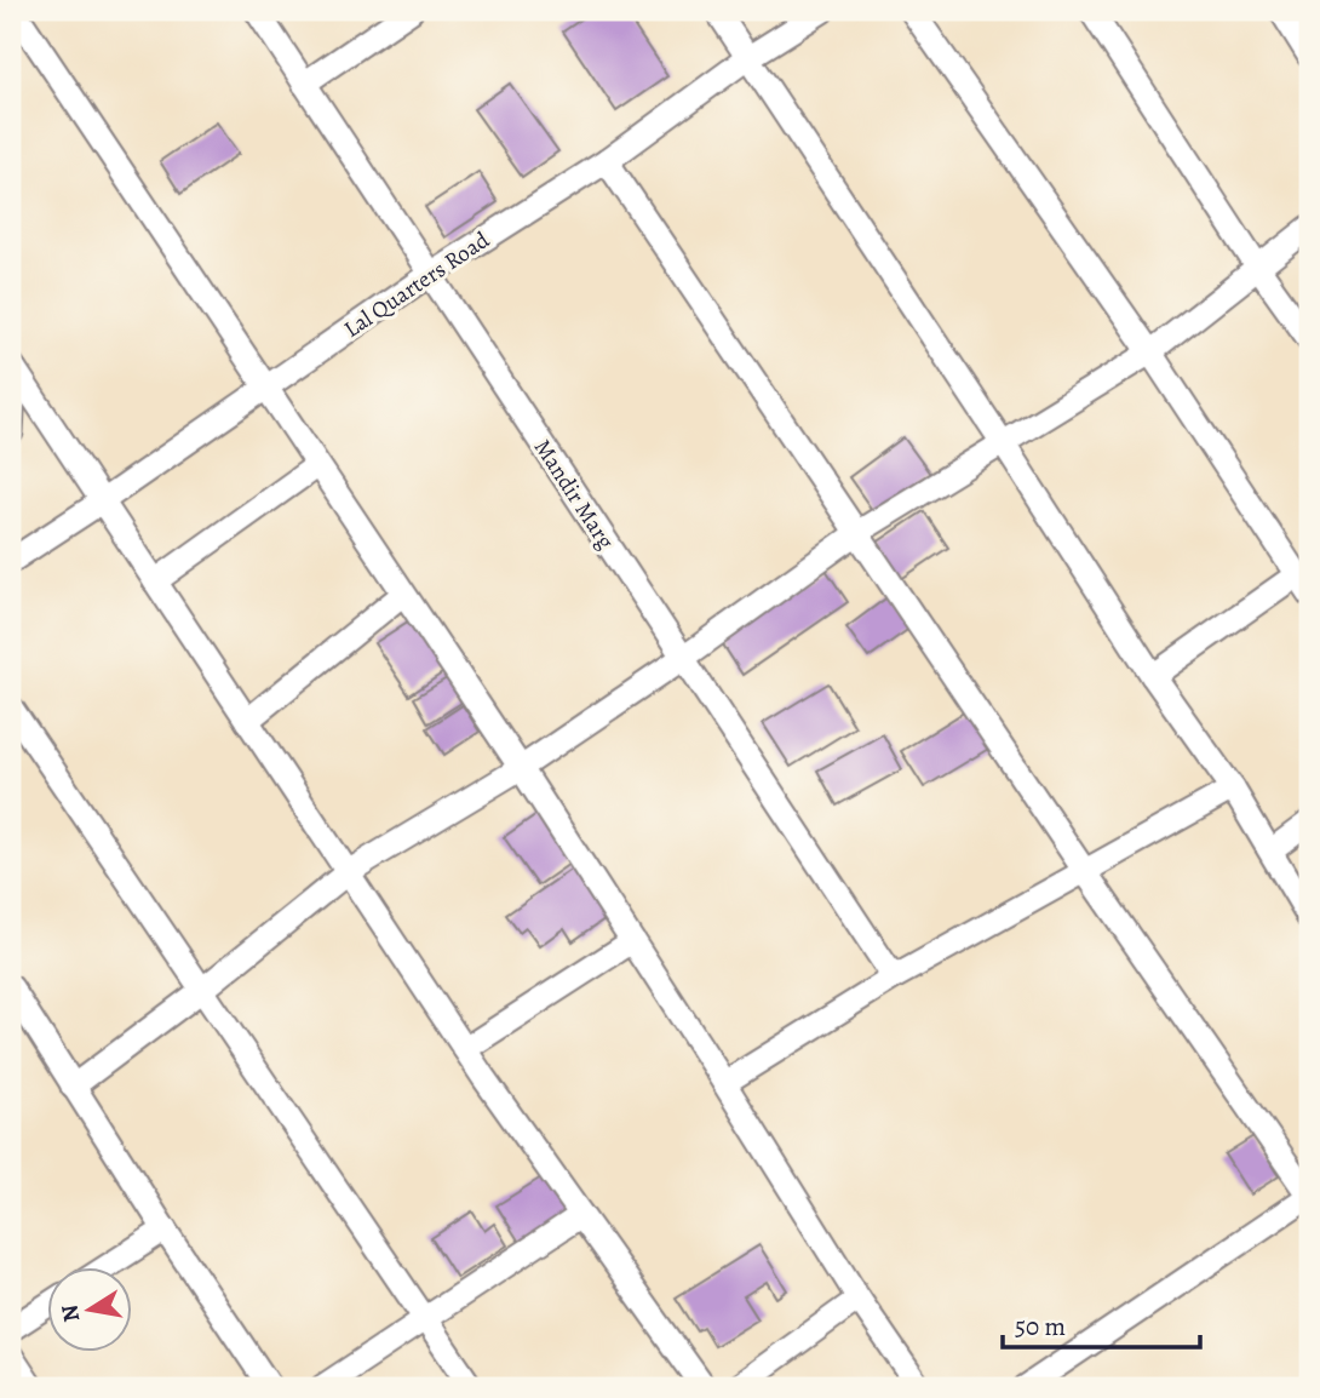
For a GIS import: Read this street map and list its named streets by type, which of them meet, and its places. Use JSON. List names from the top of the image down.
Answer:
{
  "streets": {
    "street": ["Lal Quarters Road", "Mandir Marg"]
  },
  "crossings": [
    ["Lal Quarters Road", "Mandir Marg"]
  ],
  "scale_bar": "50 m",
  "north": "left"
}
